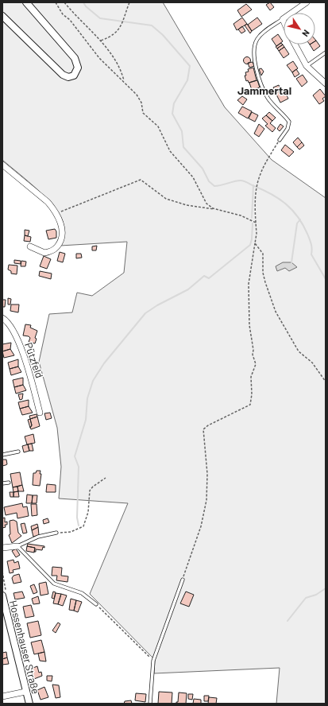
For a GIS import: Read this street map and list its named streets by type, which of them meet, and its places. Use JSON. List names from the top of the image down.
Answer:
{
  "streets": {
    "street": ["Pützfeld", "Hossenhauser Straße"]
  },
  "districts": ["Jammertal"],
  "north": "bottom right"
}
